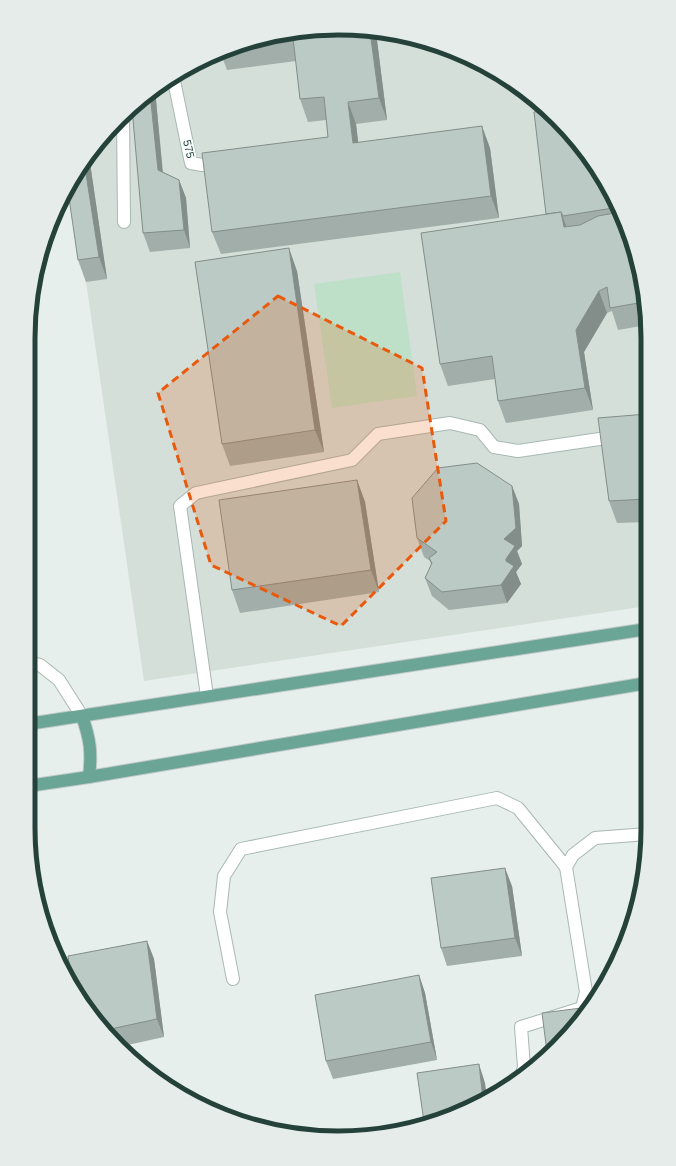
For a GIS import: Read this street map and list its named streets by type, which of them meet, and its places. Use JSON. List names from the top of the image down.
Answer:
{
  "streets": {
    "street": ["575"]
  }
}
